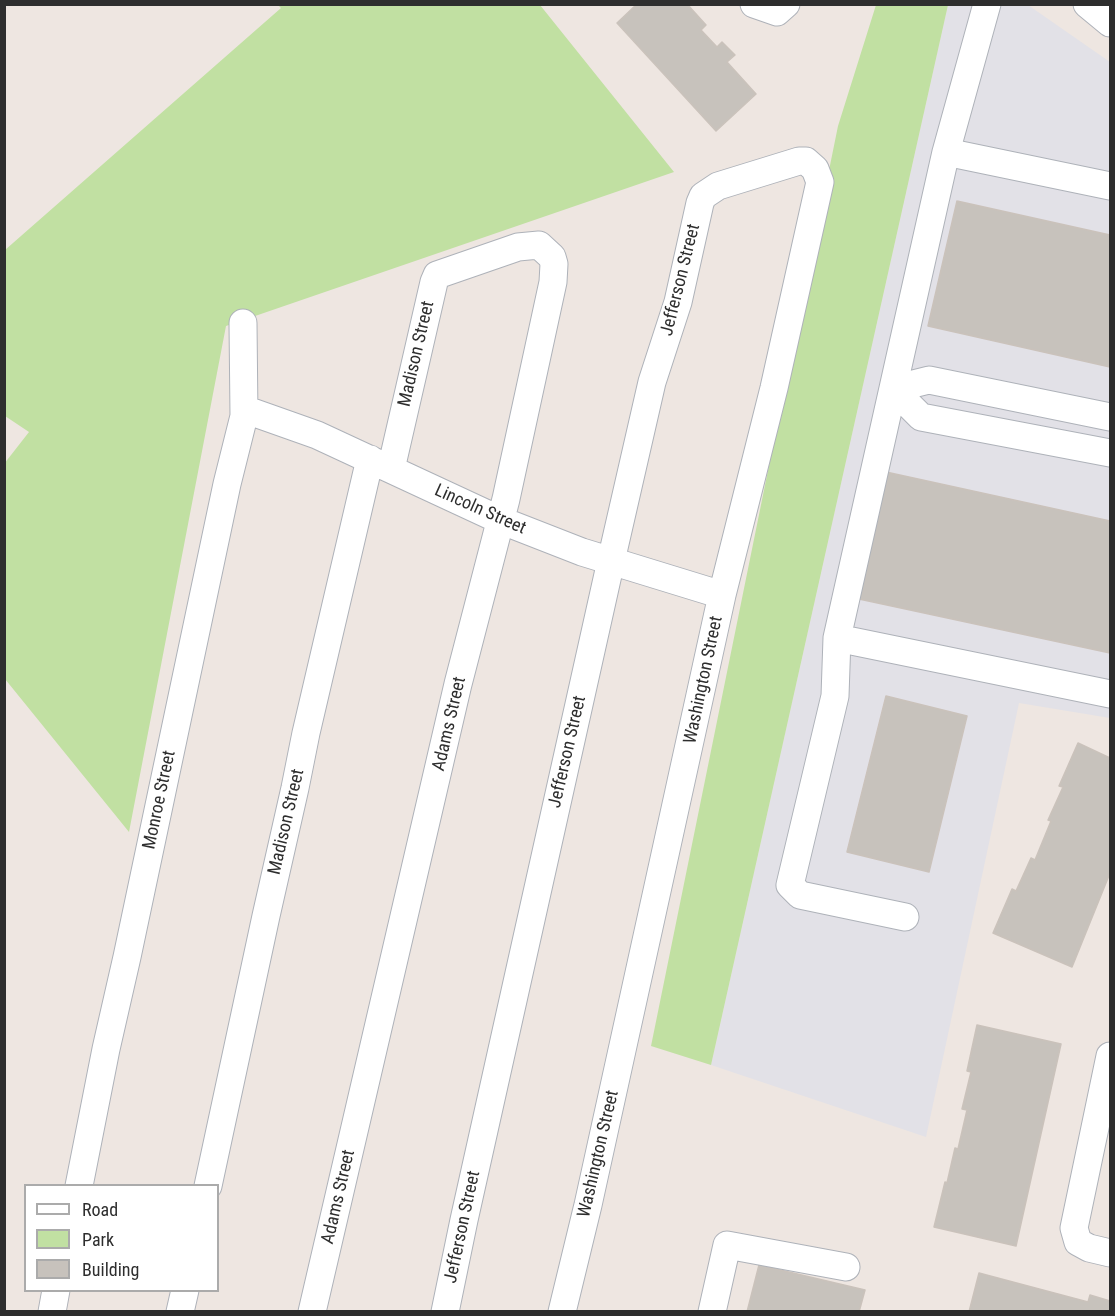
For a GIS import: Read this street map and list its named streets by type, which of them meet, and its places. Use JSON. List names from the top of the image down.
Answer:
{
  "streets": {
    "street": [
      "Jefferson Street",
      "Madison Street",
      "Lincoln Street",
      "Washington Street",
      "Adams Street",
      "Monroe Street"
    ]
  },
  "crossings": [
    ["Jefferson Street", "Lincoln Street"],
    ["Jefferson Street", "Washington Street"],
    ["Madison Street", "Lincoln Street"],
    ["Madison Street", "Adams Street"],
    ["Lincoln Street", "Washington Street"],
    ["Lincoln Street", "Adams Street"],
    ["Lincoln Street", "Monroe Street"]
  ],
  "legend": ["Road", "Park", "Building"]
}
